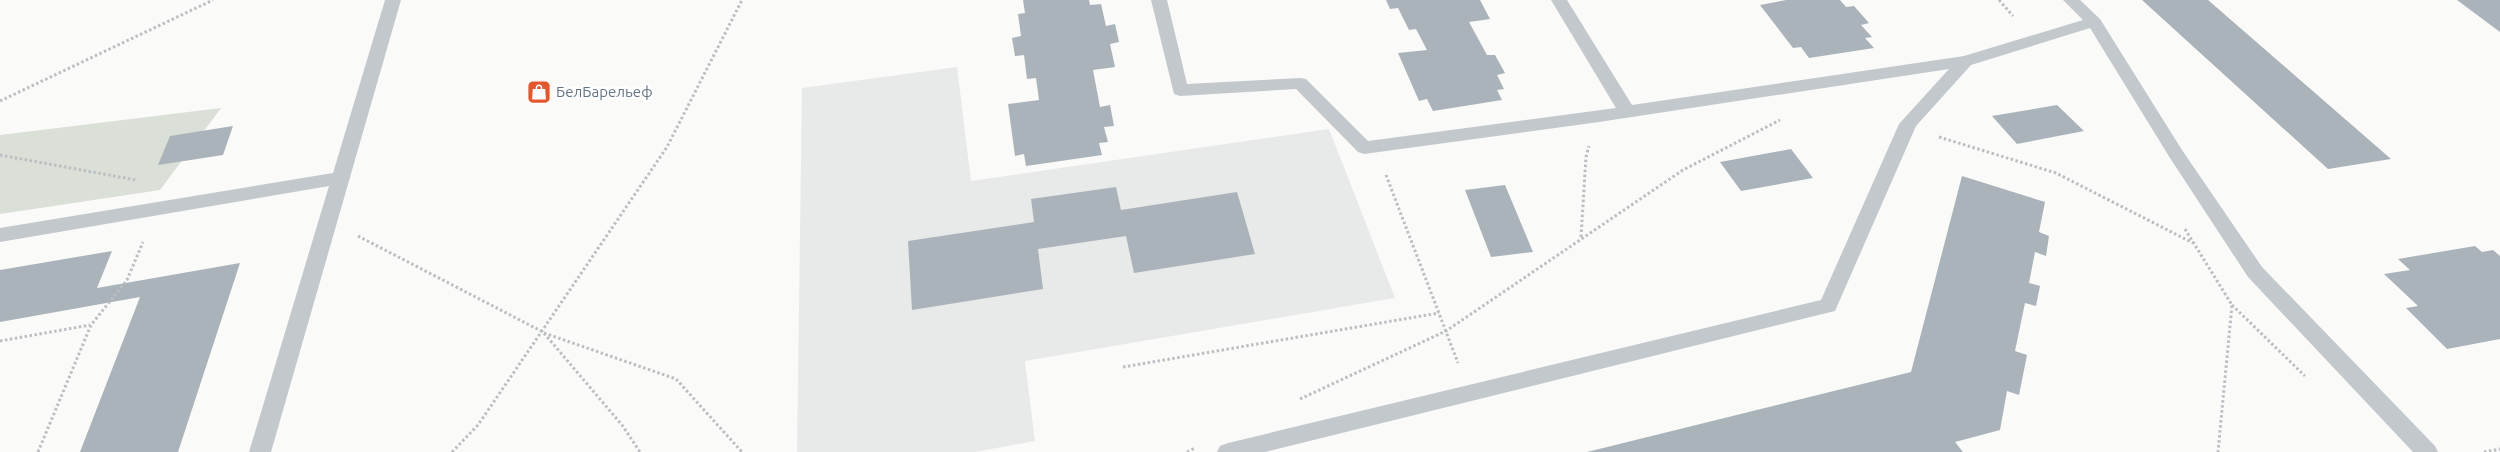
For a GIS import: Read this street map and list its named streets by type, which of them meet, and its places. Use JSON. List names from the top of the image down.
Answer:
{
  "places": {
    "shop": ["БелБарельеф"]
  }
}
